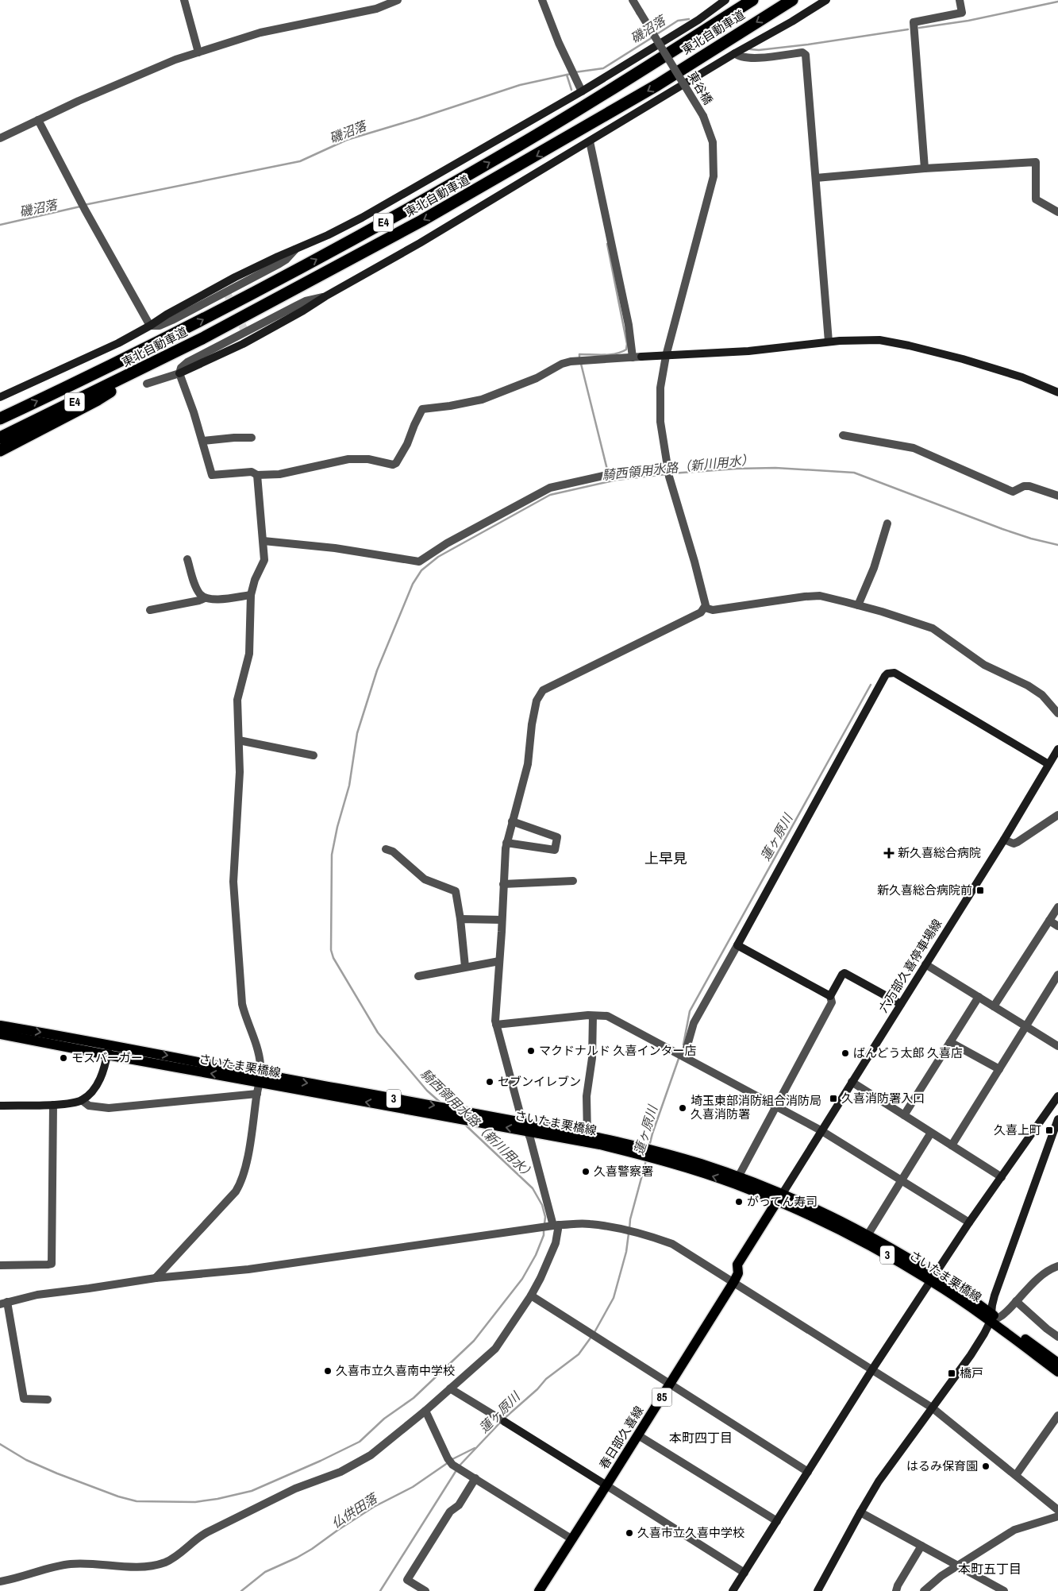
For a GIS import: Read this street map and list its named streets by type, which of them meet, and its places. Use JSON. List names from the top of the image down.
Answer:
{
  "streets": {
    "highway": ["東北自動車道", "E4"],
    "main road": [
      "さいたま栗橋線",
      "3",
      "85",
      "春日部久喜線"
    ],
    "street": ["東谷橋", "六万部久喜停車場線"]
  },
  "crossings": [
    ["六万部久喜停車場線", "さいたま栗橋線"],
    ["六万部久喜停車場線", "春日部久喜線"],
    ["さいたま栗橋線", "春日部久喜線"]
  ],
  "districts": ["上早見", "本町四丁目", "本町五丁目"],
  "water": [
    "磯沼落",
    "騎西領用水路（新川用水）",
    "蓮ヶ原川",
    "仏供田落"
  ],
  "places": {
    "health": ["新久喜総合病院"],
    "transit": [
      "新久喜総合病院前",
      "久喜消防署入口",
      "久喜上町",
      "橋戸"
    ],
    "other": [
      "マクドナルド 久喜インター店",
      "ばんどう太郎 久喜店",
      "モスバーガー",
      "セブンイレブン",
      "埼玉東部消防組合消防局 久喜消防署",
      "久喜警察署",
      "がってん寿司",
      "久喜市立久喜南中学校",
      "はるみ保育園",
      "久喜市立久喜中学校"
    ]
  }
}
